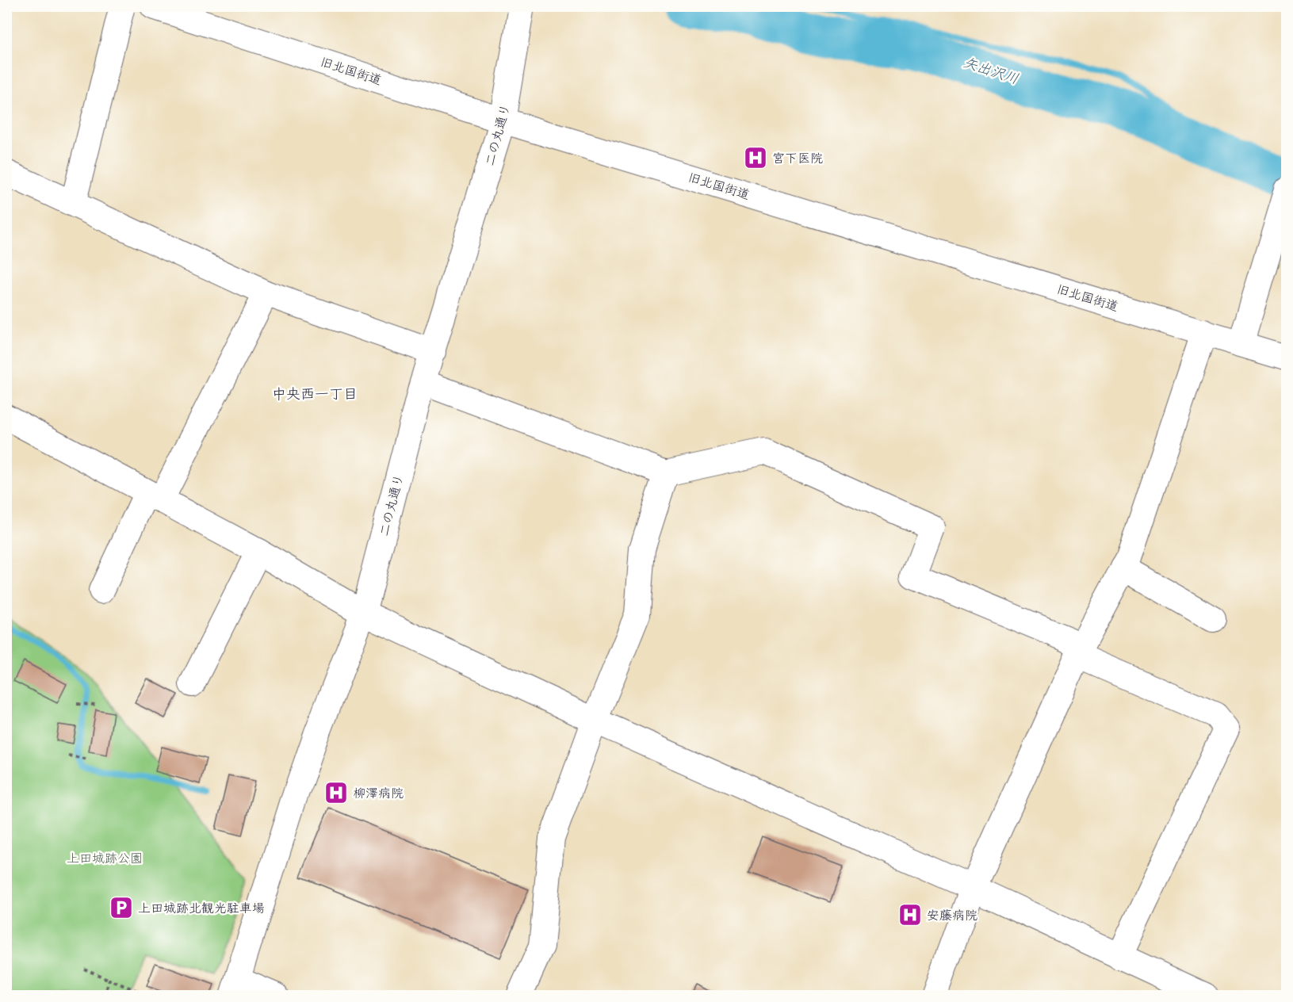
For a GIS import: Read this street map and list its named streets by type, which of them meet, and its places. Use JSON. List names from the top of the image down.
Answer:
{
  "streets": {
    "street": ["旧北国街道", "二の丸通り"]
  },
  "crossings": [
    ["旧北国街道", "二の丸通り"]
  ],
  "districts": ["中央西一丁目"],
  "water": ["矢出沢川"],
  "parks": ["上田城跡公園"],
  "places": {
    "hospital": ["宮下医院", "柳澤病院", "安藤病院"],
    "parking": ["上田城跡北観光駐車場"]
  }
}
